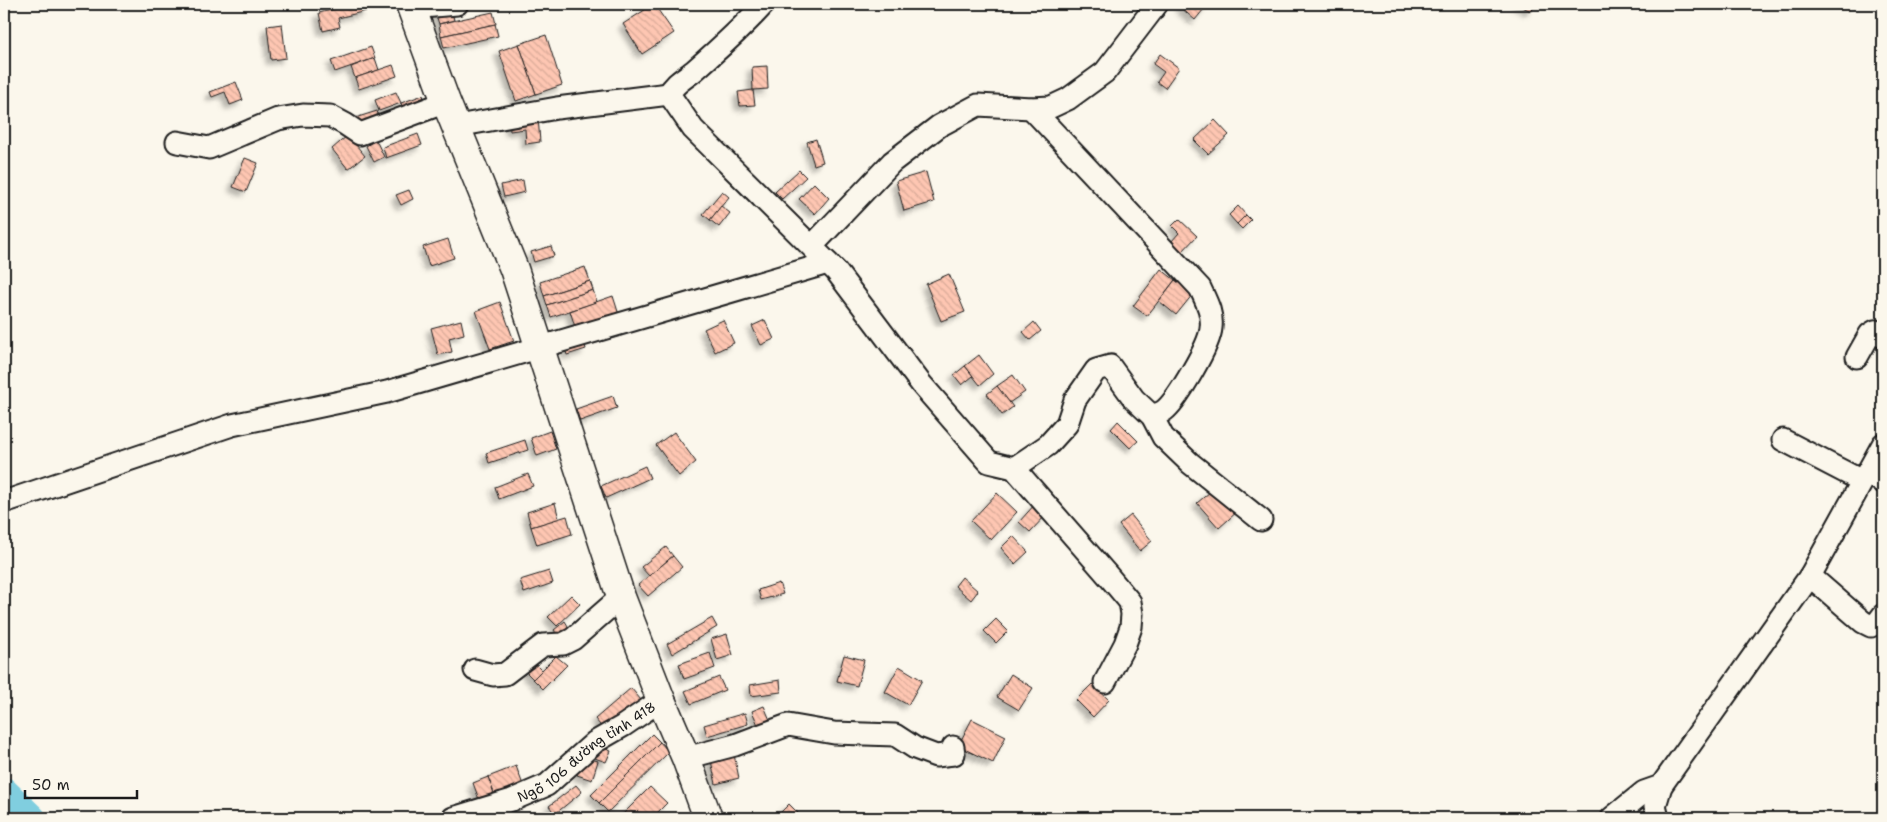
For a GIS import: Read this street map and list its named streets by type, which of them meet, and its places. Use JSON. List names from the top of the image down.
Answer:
{
  "streets": {
    "street": ["Ngõ 106 đường tỉnh 418"]
  },
  "scale_bar": "50 m"
}
